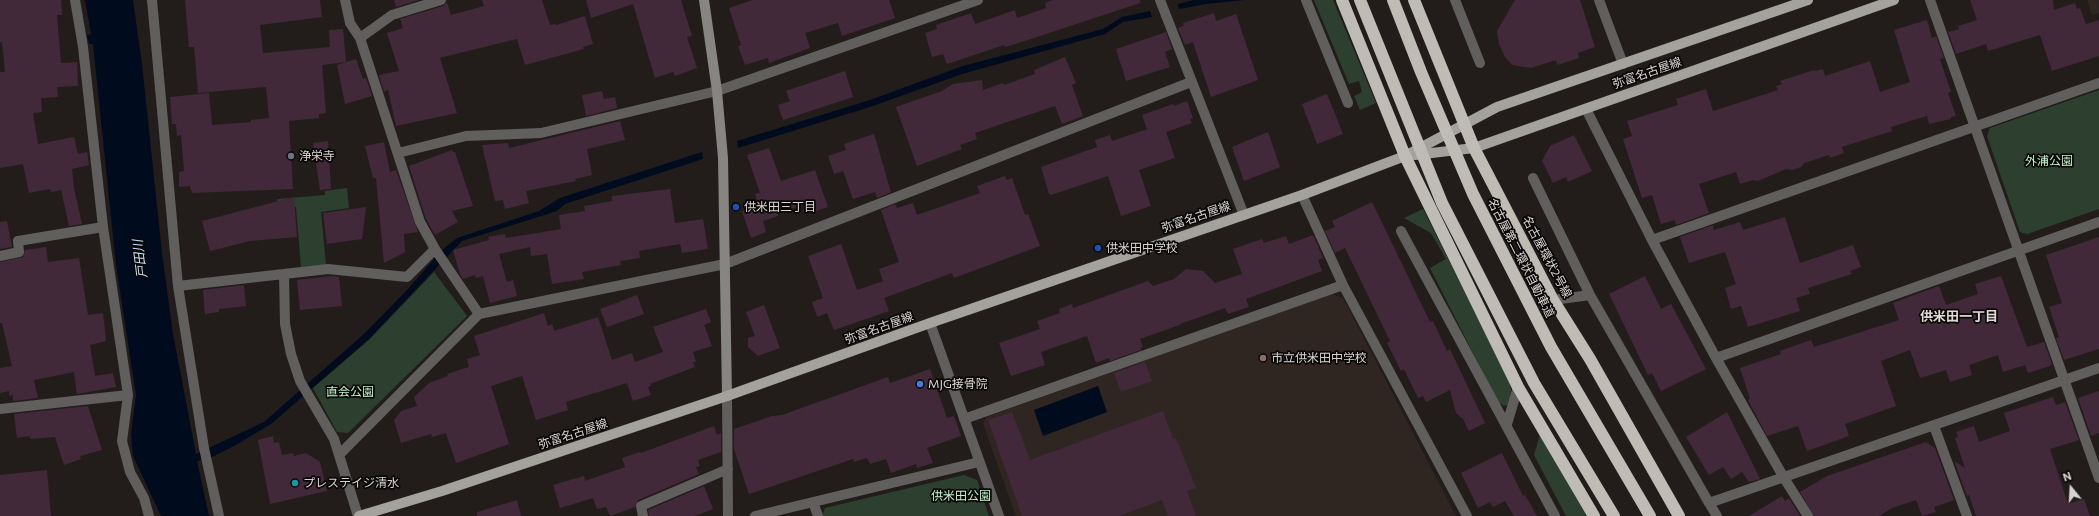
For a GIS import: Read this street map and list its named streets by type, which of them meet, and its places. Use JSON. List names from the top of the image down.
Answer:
{
  "streets": {
    "highway": ["名古屋環状2号線", "名古屋第二環状自動車道"],
    "main road": ["弥富名古屋線"]
  },
  "crossings": [
    ["弥富名古屋線", "名古屋環状2号線"]
  ],
  "districts": ["供米田一丁目"],
  "water": ["戸田川"],
  "parks": ["外浦公園", "直会公園", "供米田公園"],
  "places": [
    "浄栄寺",
    "供米田三丁目",
    "供米田中学校",
    "市立供米田中学校",
    "MJG接骨院",
    "プレステイジ清水"
  ],
  "north": "top"
}
